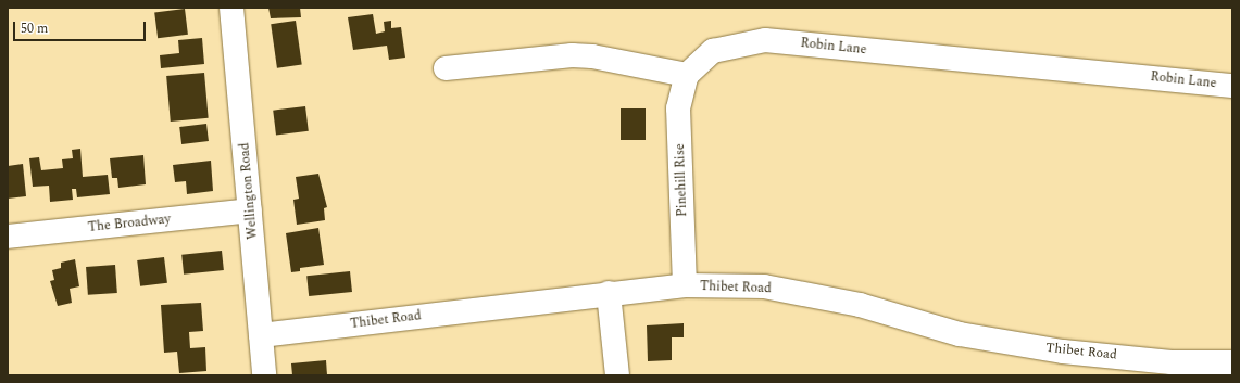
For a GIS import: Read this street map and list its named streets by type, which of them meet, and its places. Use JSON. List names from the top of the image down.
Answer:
{
  "streets": {
    "street": [
      "Robin Lane",
      "Pinehill Rise",
      "Wellington Road",
      "The Broadway",
      "Thibet Road"
    ]
  },
  "crossings": [
    ["Robin Lane", "Pinehill Rise"],
    ["Pinehill Rise", "Thibet Road"],
    ["Wellington Road", "The Broadway"],
    ["Wellington Road", "Thibet Road"]
  ],
  "scale_bar": "50 m"
}
